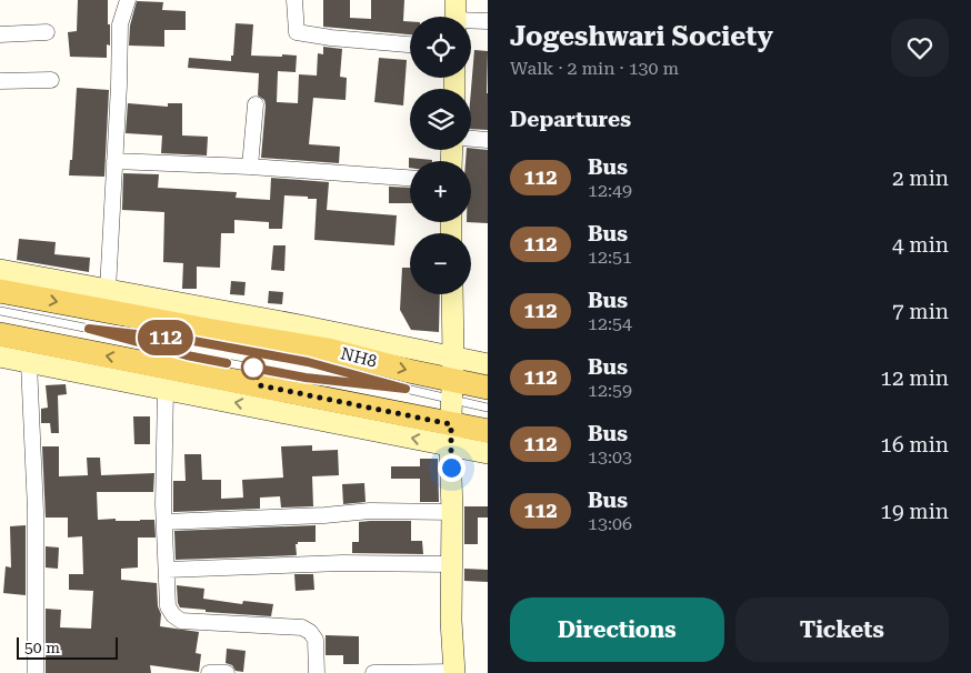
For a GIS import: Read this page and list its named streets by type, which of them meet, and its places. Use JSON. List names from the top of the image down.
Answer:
{
  "streets": {
    "main road": ["NH8"]
  },
  "lines": ["bus line 112"],
  "scale_bar": "50 m",
  "page": {
    "on_map": "112",
    "heading": [
      ["Jogeshwari Society", "Walk · 2 min · 130 m"],
      "Departures"
    ],
    "map_buttons": ["+", "−"],
    "list": [
      {
        "mark": "112",
        "name": "Bus",
        "note": "12:49",
        "value": "2 min"
      },
      {
        "mark": "112",
        "name": "Bus",
        "note": "12:51",
        "value": "4 min"
      },
      {
        "mark": "112",
        "name": "Bus",
        "note": "12:54",
        "value": "7 min"
      },
      {
        "mark": "112",
        "name": "Bus",
        "note": "12:59",
        "value": "12 min"
      },
      {
        "mark": "112",
        "name": "Bus",
        "note": "13:03",
        "value": "16 min"
      },
      {
        "mark": "112",
        "name": "Bus",
        "note": "13:06",
        "value": "19 min"
      }
    ],
    "buttons": ["Directions", "Tickets"],
    "scale": "50 m"
  }
}
